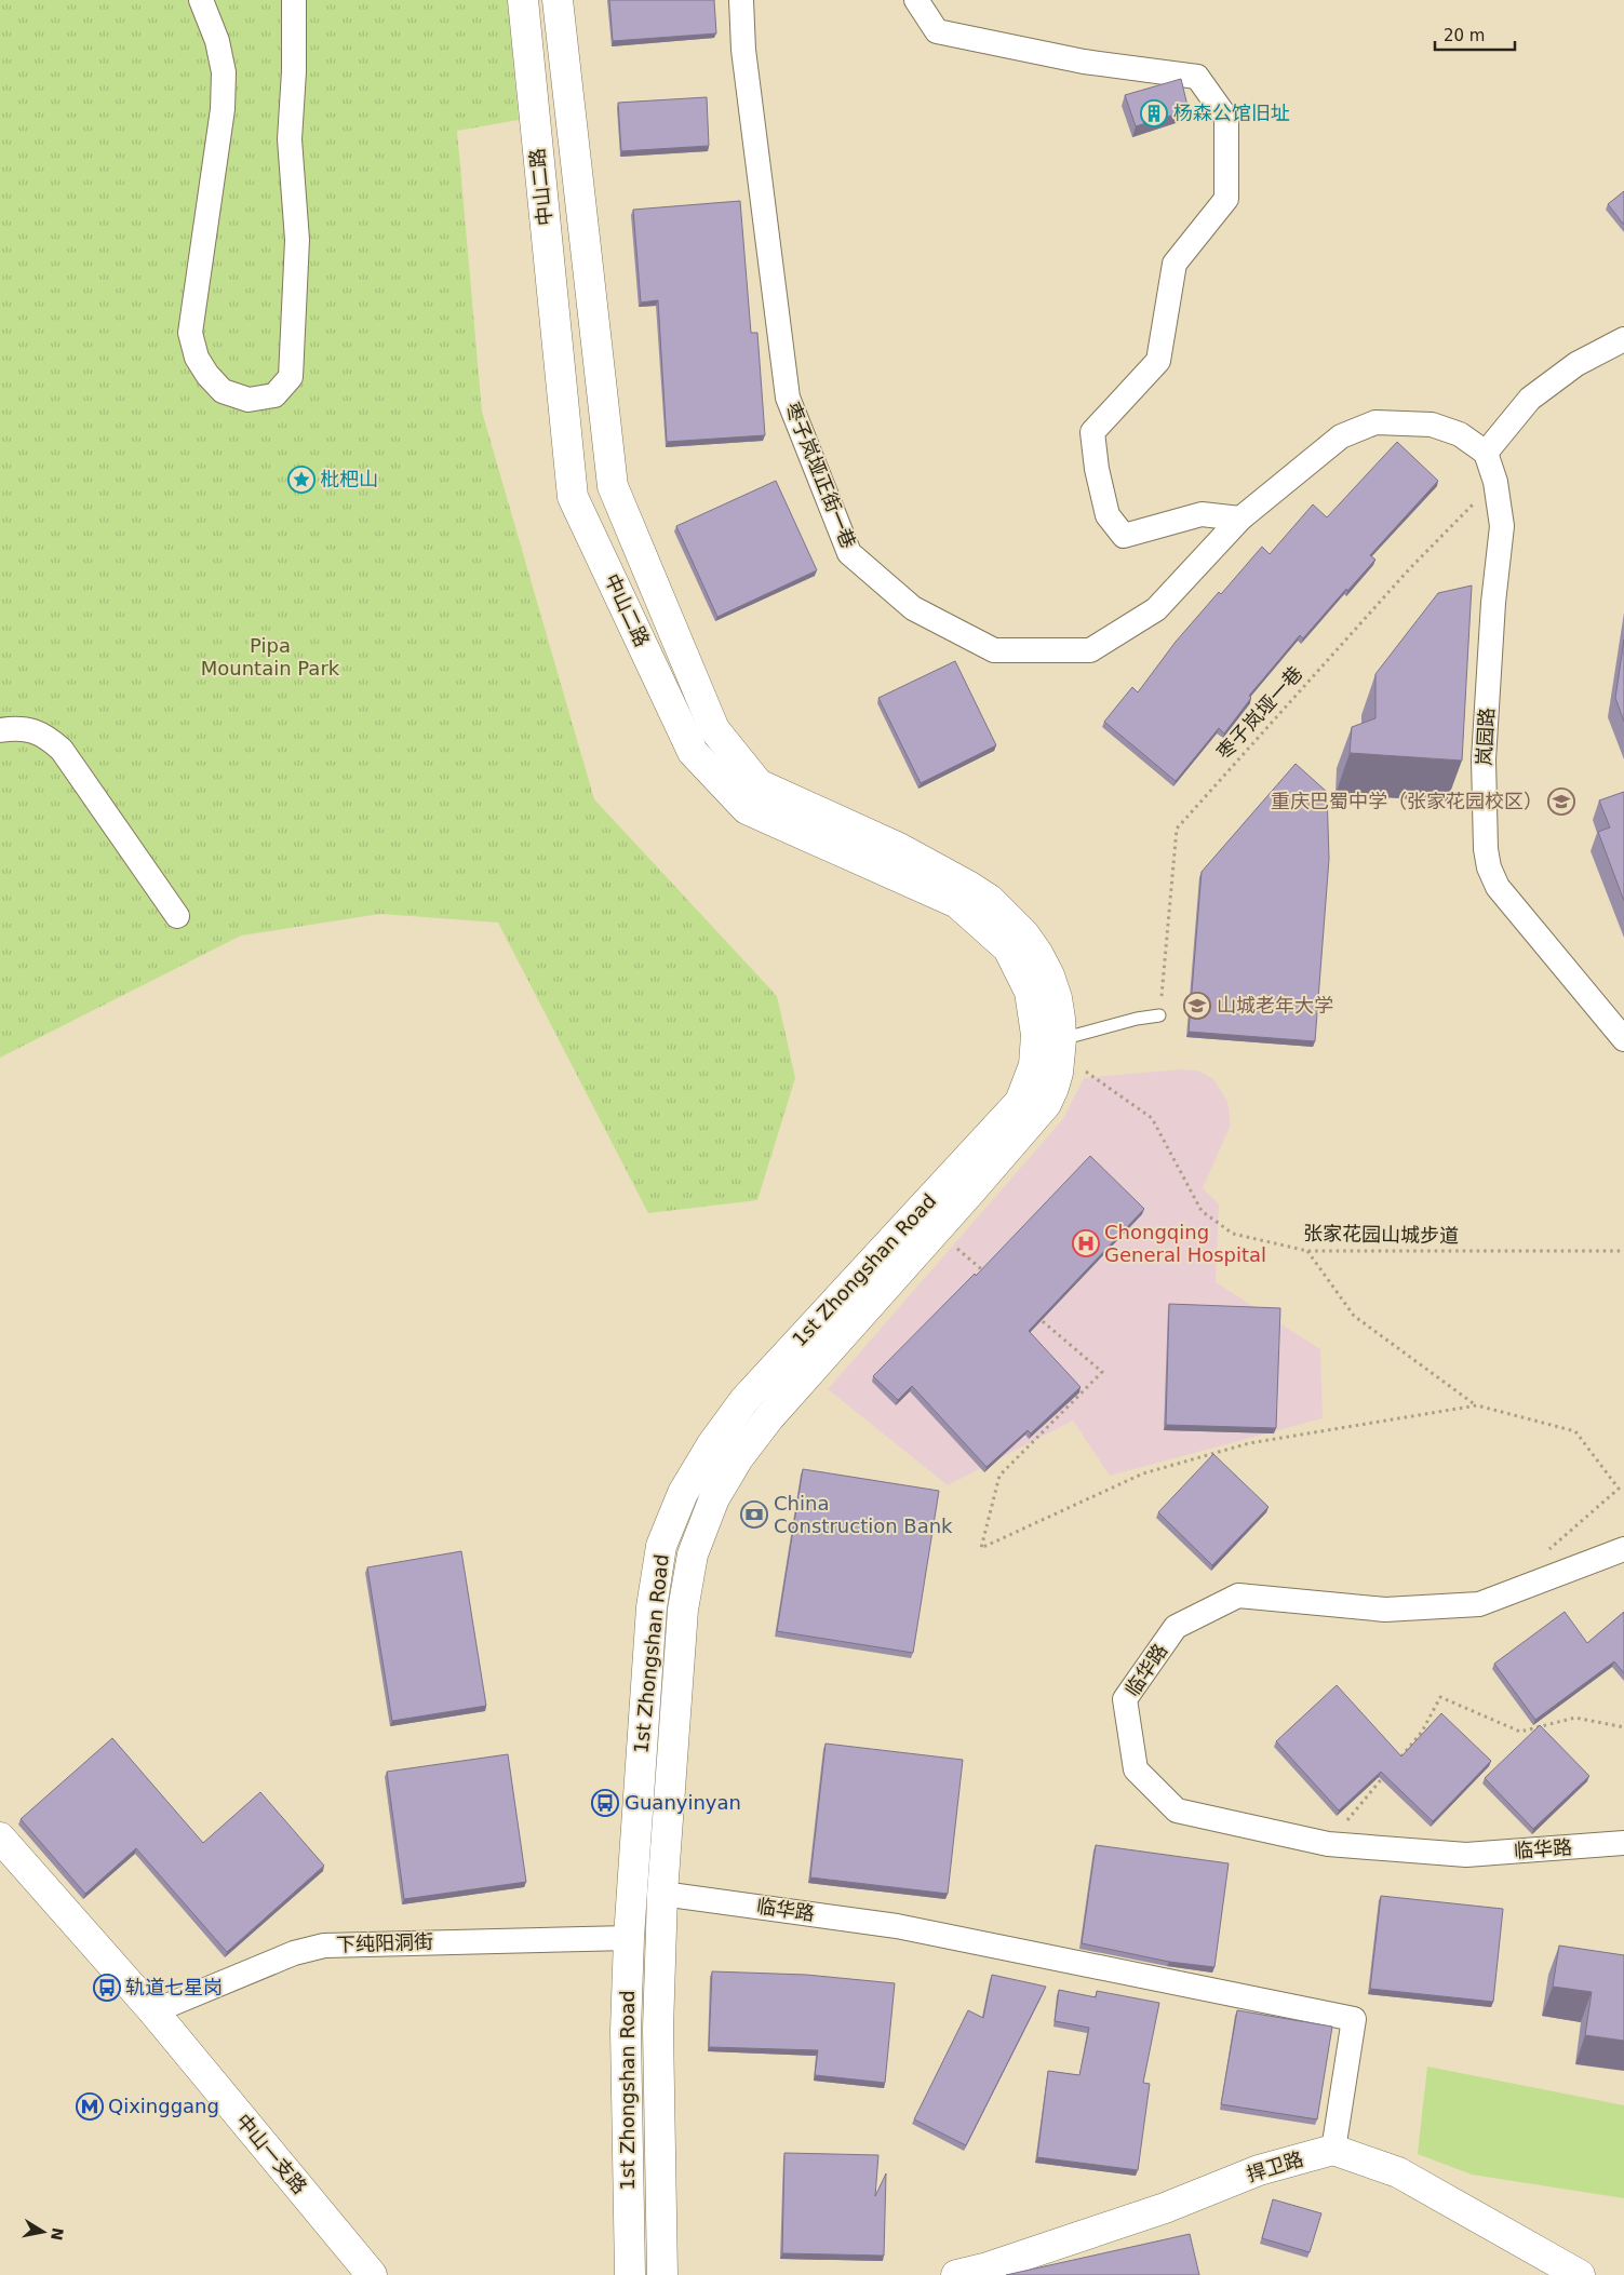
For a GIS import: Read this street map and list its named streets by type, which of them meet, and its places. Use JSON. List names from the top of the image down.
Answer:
{
  "streets": {
    "main road": [
      "中山二路",
      "1st Zhongshan Road",
      "中山一支路",
      "捍卫路"
    ],
    "street": [
      "枣子岚垭正街一巷",
      "岚园路",
      "临华路",
      "下纯阳洞街"
    ],
    "path": ["枣子岚垭一巷", "张家花园山城步道"]
  },
  "crossings": [
    ["中山二路", "张家花园山城步道"],
    ["中山二路", "1st Zhongshan Road"],
    ["枣子岚垭正街一巷", "岚园路"],
    ["枣子岚垭一巷", "岚园路"],
    ["张家花园山城步道", "1st Zhongshan Road"],
    ["1st Zhongshan Road", "临华路"],
    ["1st Zhongshan Road", "下纯阳洞街"],
    ["临华路", "捍卫路"],
    ["下纯阳洞街", "中山一支路"]
  ],
  "parks": ["Pipa Mountain Park"],
  "places": {
    "building": ["杨森公馆旧址"],
    "place": ["枇杷山"],
    "school or university": ["重庆巴蜀中学（张家花园校区）", "山城老年大学"],
    "hospital": ["Chongqing General Hospital"],
    "bank": ["China Construction Bank"],
    "bus stop": ["Guanyinyan", "轨道七星岗"],
    "metro station": ["Qixinggang"]
  },
  "scale_bar": "20 m",
  "north": "right"
}
